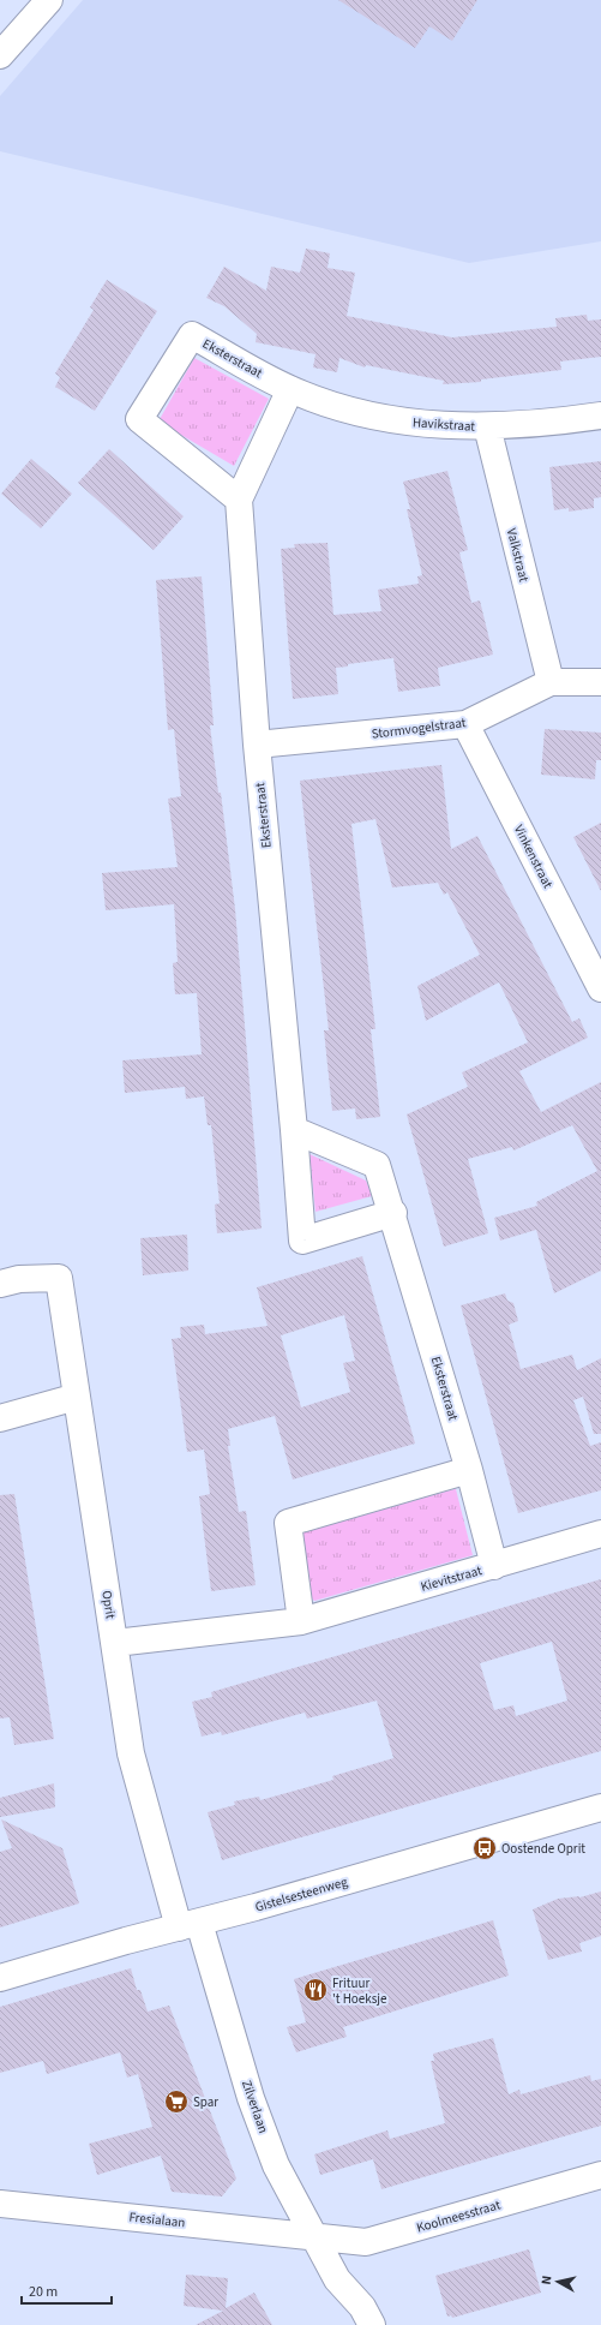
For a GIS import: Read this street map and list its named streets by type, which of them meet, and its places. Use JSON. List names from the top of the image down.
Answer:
{
  "streets": {
    "main road": [
      "Eksterstraat",
      "Havikstraat",
      "Valkstraat",
      "Stormvogelstraat",
      "Vinkenstraat",
      "Kievitstraat",
      "Oprit",
      "Gistelsesteenweg",
      "Zilverlaan",
      "Koolmeesstraat",
      "Fresialaan"
    ]
  },
  "crossings": [
    ["Eksterstraat", "Havikstraat"],
    ["Eksterstraat", "Stormvogelstraat"],
    ["Eksterstraat", "Kievitstraat"],
    ["Havikstraat", "Valkstraat"],
    ["Valkstraat", "Stormvogelstraat"],
    ["Stormvogelstraat", "Vinkenstraat"],
    ["Kievitstraat", "Oprit"],
    ["Oprit", "Gistelsesteenweg"],
    ["Oprit", "Zilverlaan"],
    ["Gistelsesteenweg", "Zilverlaan"],
    ["Zilverlaan", "Koolmeesstraat"],
    ["Zilverlaan", "Fresialaan"],
    ["Koolmeesstraat", "Fresialaan"]
  ],
  "places": {
    "bus stop": ["Oostende Oprit"],
    "restaurant": ["Frituur 't Hoeksje"],
    "supermarket": ["Spar"]
  },
  "scale_bar": "20 m",
  "north": "left"
}
